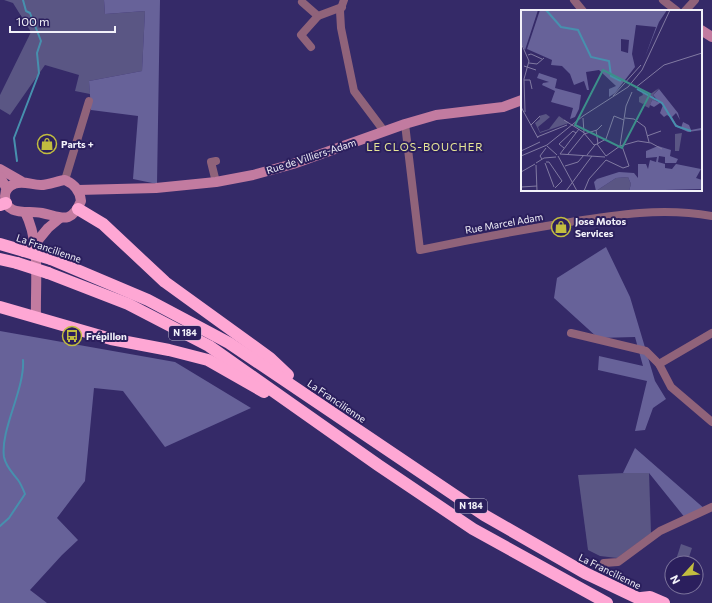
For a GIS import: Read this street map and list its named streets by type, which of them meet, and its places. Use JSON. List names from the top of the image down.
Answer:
{
  "streets": {
    "highway": ["La Francilienne", "N 184"],
    "street": ["Rue de Villiers-Adam", "Rue Marcel Adam"]
  },
  "crossings": [
    ["Rue de Villiers-Adam", "Rue Marcel Adam"]
  ],
  "districts": ["LE CLOS-BOUCHER"],
  "places": {
    "shop": ["Parts +", "Jose Motos Services"],
    "bus stop": ["Frépillon"]
  },
  "scale_bar": "100 m",
  "north": "bottom left"
}
